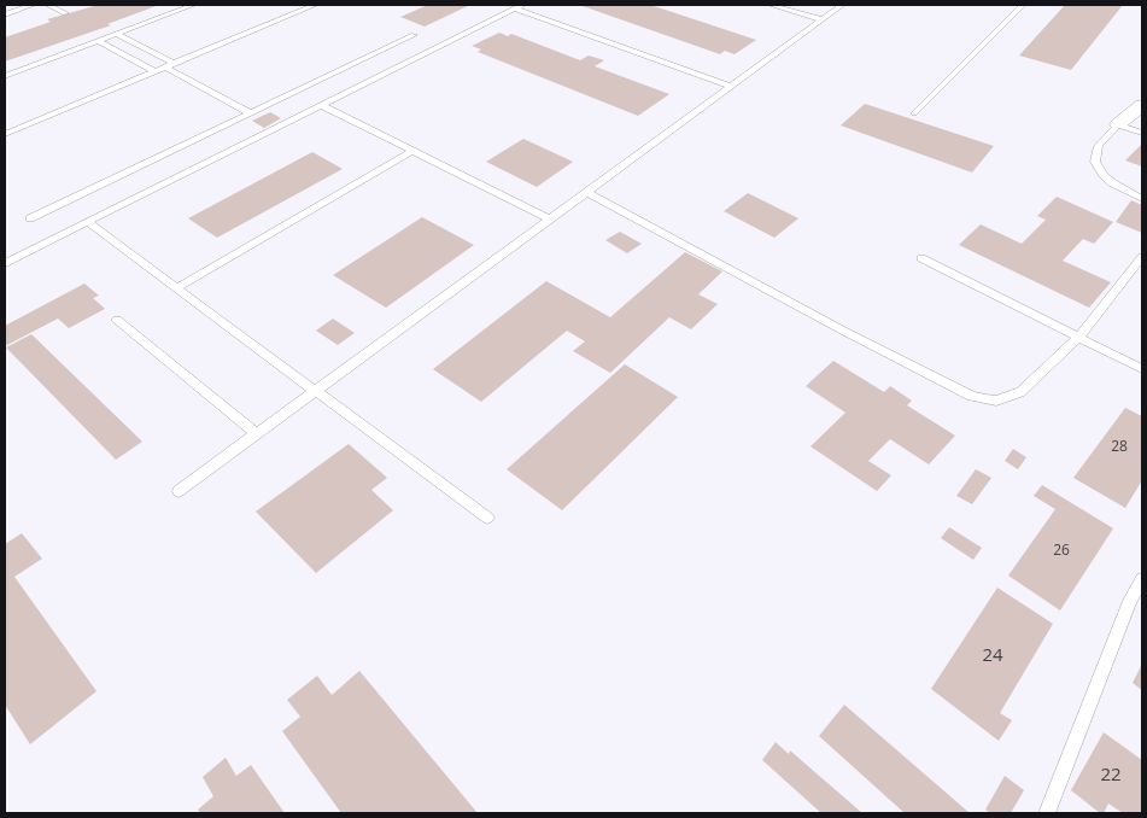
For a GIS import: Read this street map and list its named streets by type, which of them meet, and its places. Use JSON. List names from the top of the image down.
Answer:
{
  "house_numbers": [
    "28",
    "26",
    "24",
    "22"
  ]
}
